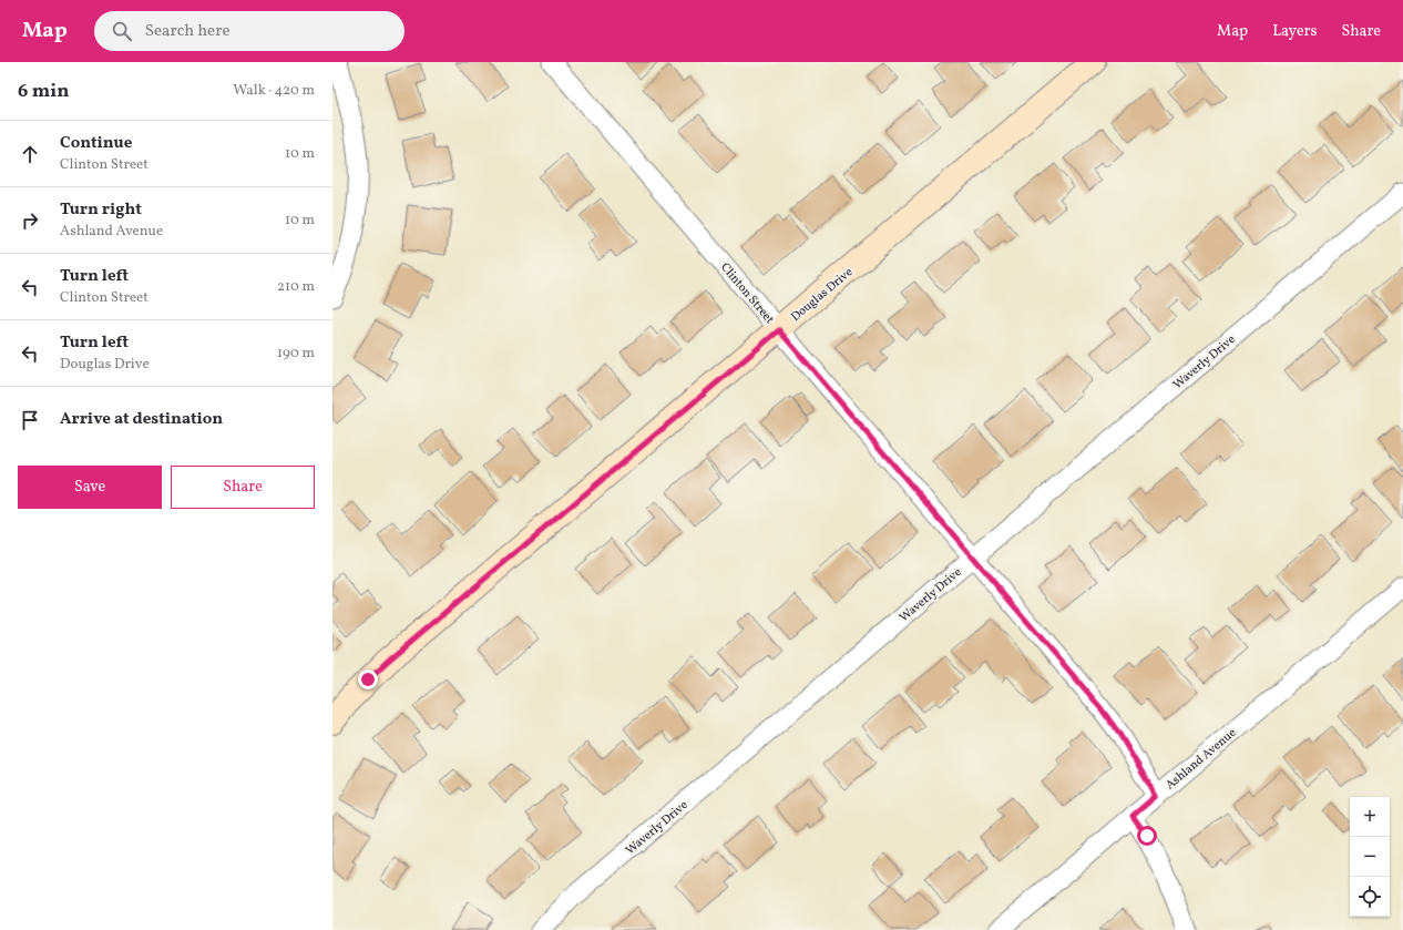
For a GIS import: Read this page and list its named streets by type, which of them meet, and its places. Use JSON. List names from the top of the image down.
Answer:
{
  "streets": {
    "street": [
      "Clinton Street",
      "Douglas Drive",
      "Waverly Drive",
      "Ashland Avenue"
    ]
  },
  "crossings": [
    ["Clinton Street", "Douglas Drive"],
    ["Clinton Street", "Waverly Drive"],
    ["Clinton Street", "Ashland Avenue"]
  ],
  "page": {
    "header": "Map",
    "search": "Search here",
    "nav": ["Map", "Layers", "Share"],
    "heading": ["6 min", "Walk · 420 m"],
    "list": [
      ["Continue", "Clinton Street", "10 m"],
      ["Turn right", "Ashland Avenue", "10 m"],
      ["Turn left", "Clinton Street", "210 m"],
      ["Turn left", "Douglas Drive", "190 m"],
      "Arrive at destination"
    ],
    "buttons": ["Save", "Share"],
    "map_buttons": ["+", "−"]
  }
}
